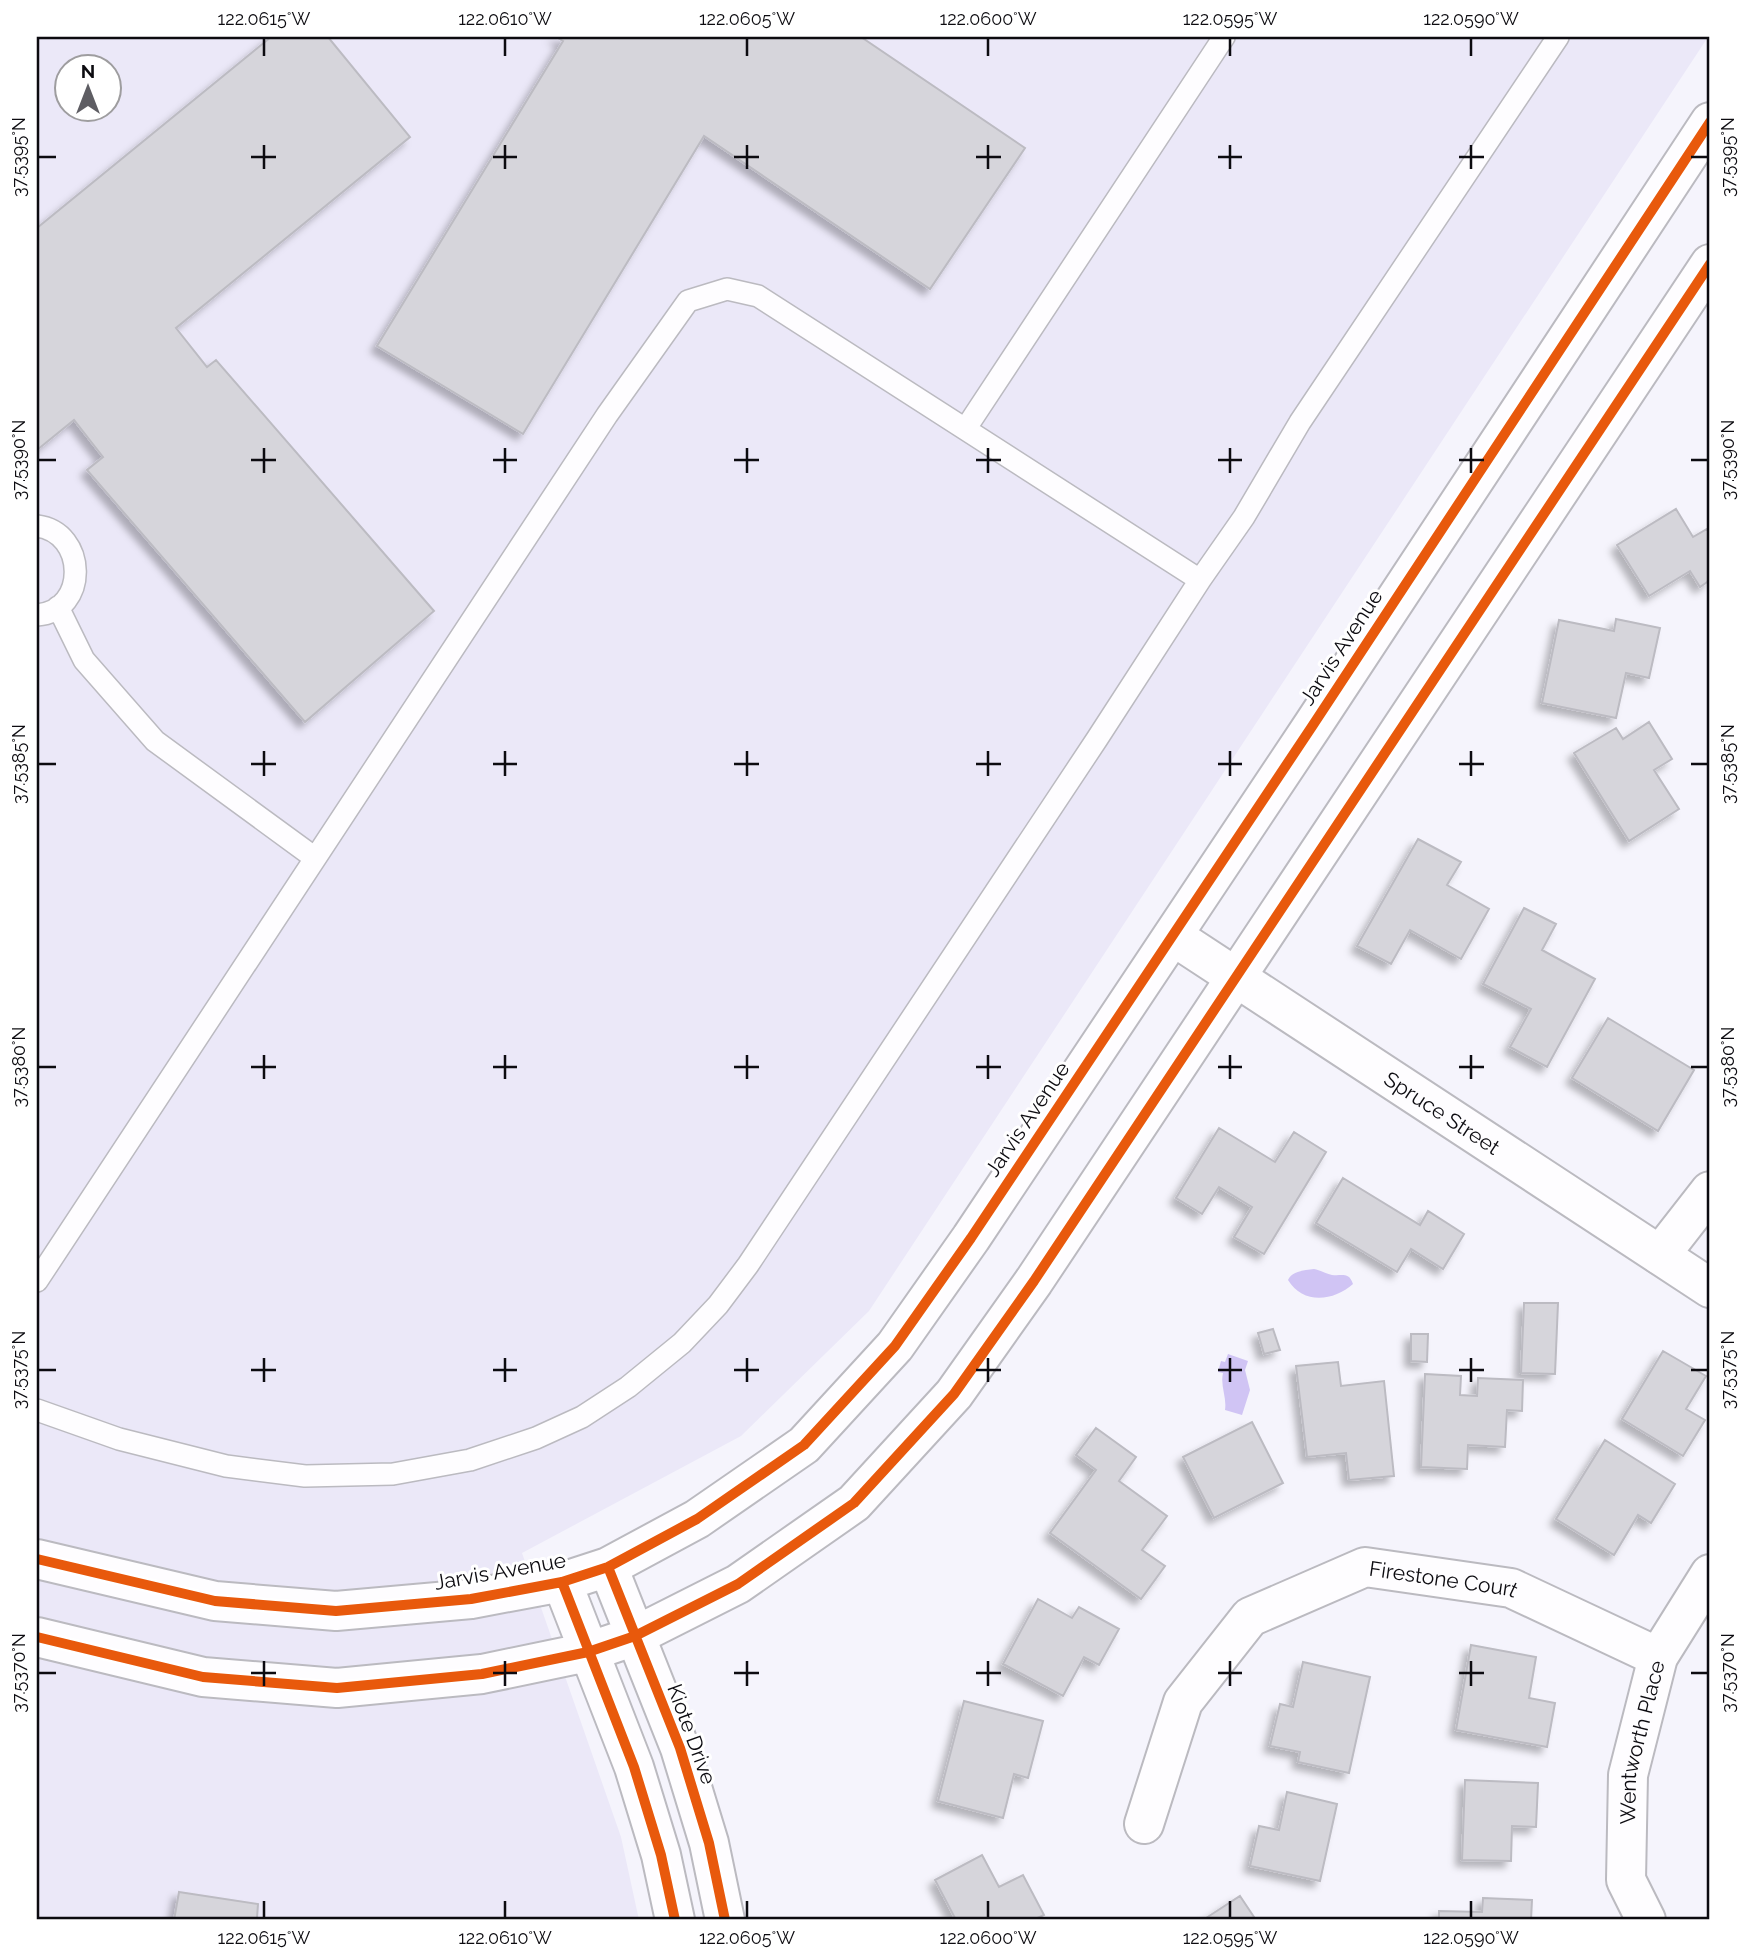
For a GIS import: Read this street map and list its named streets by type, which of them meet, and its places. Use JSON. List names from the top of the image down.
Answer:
{
  "streets": {
    "main road": [
      "Jarvis Avenue",
      "Spruce Street",
      "Firestone Court",
      "Kiote Drive",
      "Wentworth Place"
    ]
  },
  "crossings": [
    ["Jarvis Avenue", "Spruce Street"],
    ["Jarvis Avenue", "Kiote Drive"],
    ["Firestone Court", "Wentworth Place"]
  ],
  "north": "top",
  "coordinates": [
    "122.0615°W",
    "122.0610°W",
    "122.0605°W",
    "122.0600°W",
    "122.0595°W",
    "122.0590°W",
    "37.5395°N",
    "37.5390°N",
    "37.5385°N",
    "37.5380°N",
    "37.5375°N",
    "37.5370°N"
  ]
}
